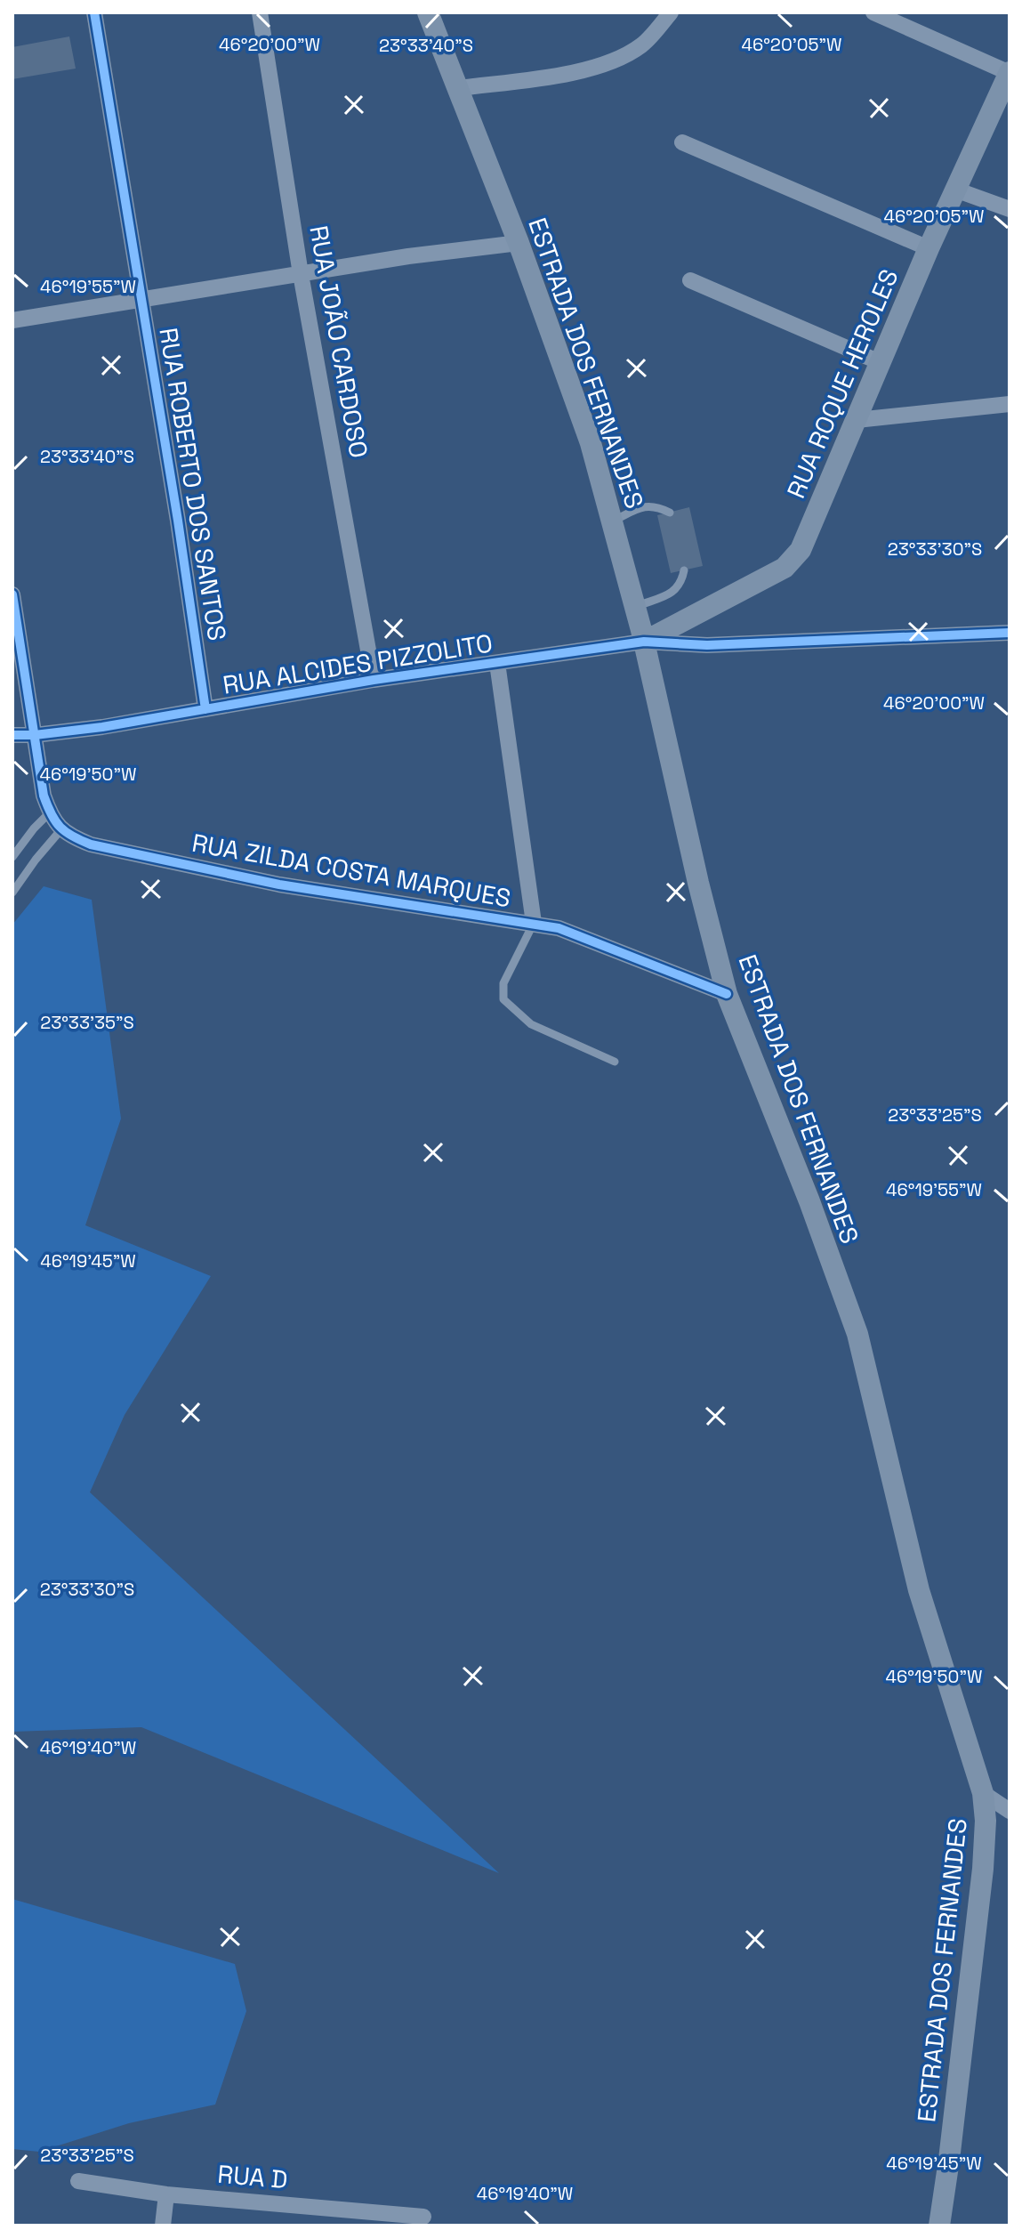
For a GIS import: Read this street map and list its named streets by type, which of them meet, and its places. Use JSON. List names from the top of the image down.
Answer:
{
  "streets": {
    "main road": ["ESTRADA DOS FERNANDES", "RUA ROQUE HEROLES"],
    "street": [
      "RUA JOÃO CARDOSO",
      "RUA ROBERTO DOS SANTOS",
      "RUA ALCIDES PIZZOLITO",
      "RUA ZILDA COSTA MARQUES",
      "RUA D"
    ]
  },
  "crossings": [
    ["RUA JOÃO CARDOSO", "RUA ALCIDES PIZZOLITO"],
    ["ESTRADA DOS FERNANDES", "RUA ROQUE HEROLES"],
    ["ESTRADA DOS FERNANDES", "RUA ALCIDES PIZZOLITO"],
    ["ESTRADA DOS FERNANDES", "RUA ZILDA COSTA MARQUES"],
    ["RUA ROQUE HEROLES", "RUA ALCIDES PIZZOLITO"],
    ["RUA ROBERTO DOS SANTOS", "RUA ALCIDES PIZZOLITO"],
    ["RUA ALCIDES PIZZOLITO", "RUA ZILDA COSTA MARQUES"]
  ],
  "coordinates": [
    "46°20'05\"W",
    "46°20'00\"W",
    "23°33'40\"S",
    "46°19'55\"W",
    "23°33'30\"S",
    "46°19'50\"W",
    "23°33'35\"S",
    "23°33'25\"S",
    "46°19'45\"W",
    "46°19'40\"W"
  ]
}
